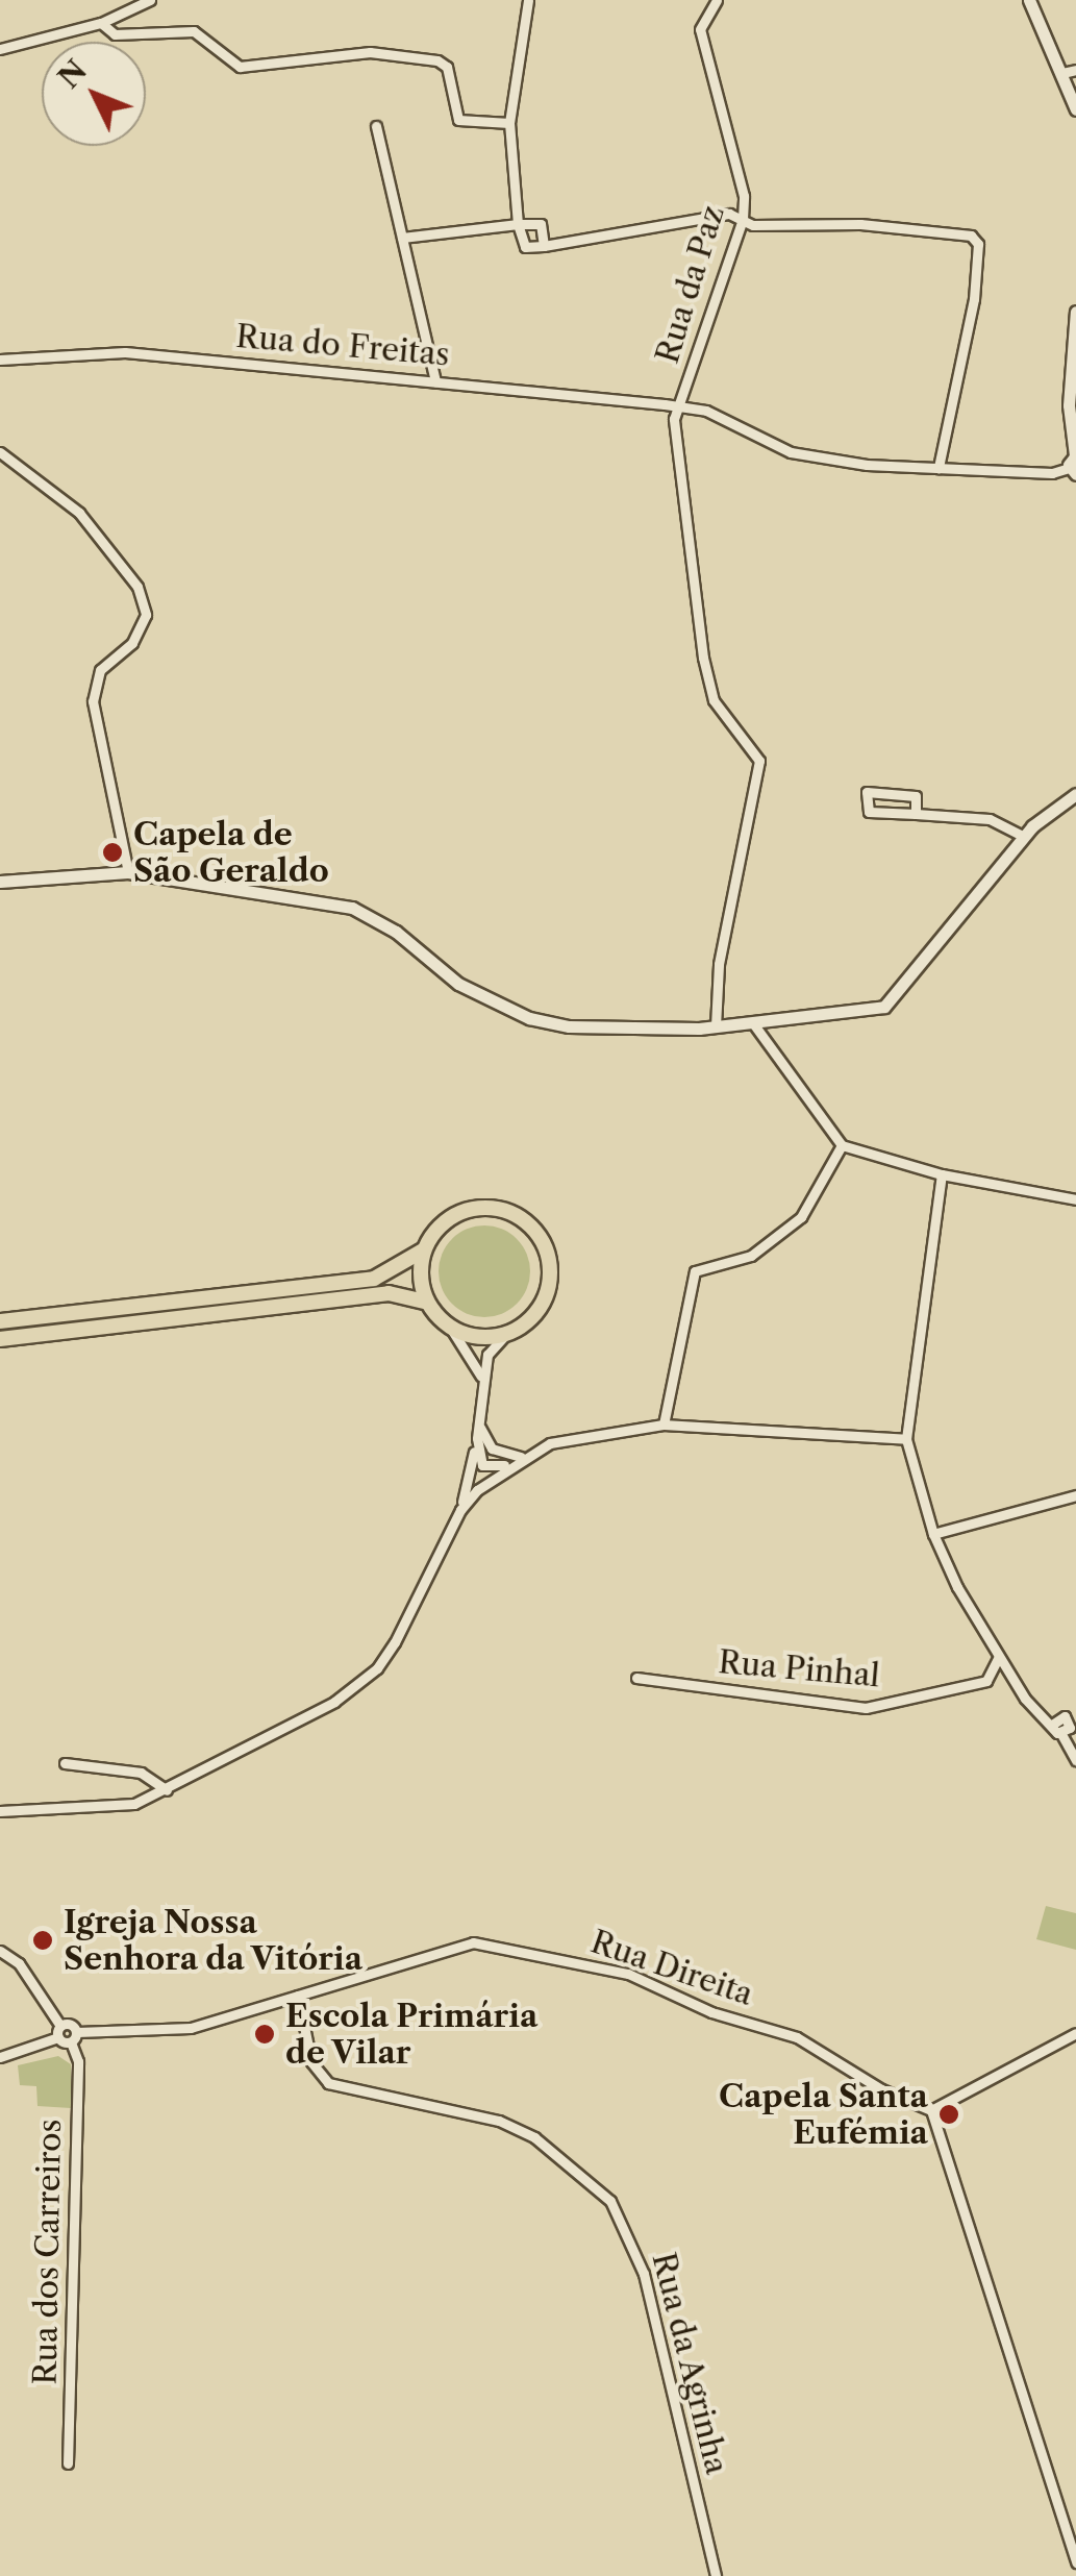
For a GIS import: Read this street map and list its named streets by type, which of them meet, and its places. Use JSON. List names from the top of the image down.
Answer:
{
  "streets": {
    "street": [
      "Rua da Paz",
      "Rua do Freitas",
      "Rua Pinhal",
      "Rua Direita",
      "Rua dos Carreiros",
      "Rua da Agrinha"
    ]
  },
  "crossings": [
    ["Rua da Paz", "Rua do Freitas"],
    ["Rua Direita", "Rua dos Carreiros"],
    ["Rua Direita", "Rua da Agrinha"]
  ],
  "places": [
    "Capela de São Geraldo",
    "Igreja Nossa Senhora da Vitória",
    "Escola Primária de Vilar",
    "Capela Santa Eufémia"
  ],
  "north": "top left"
}
